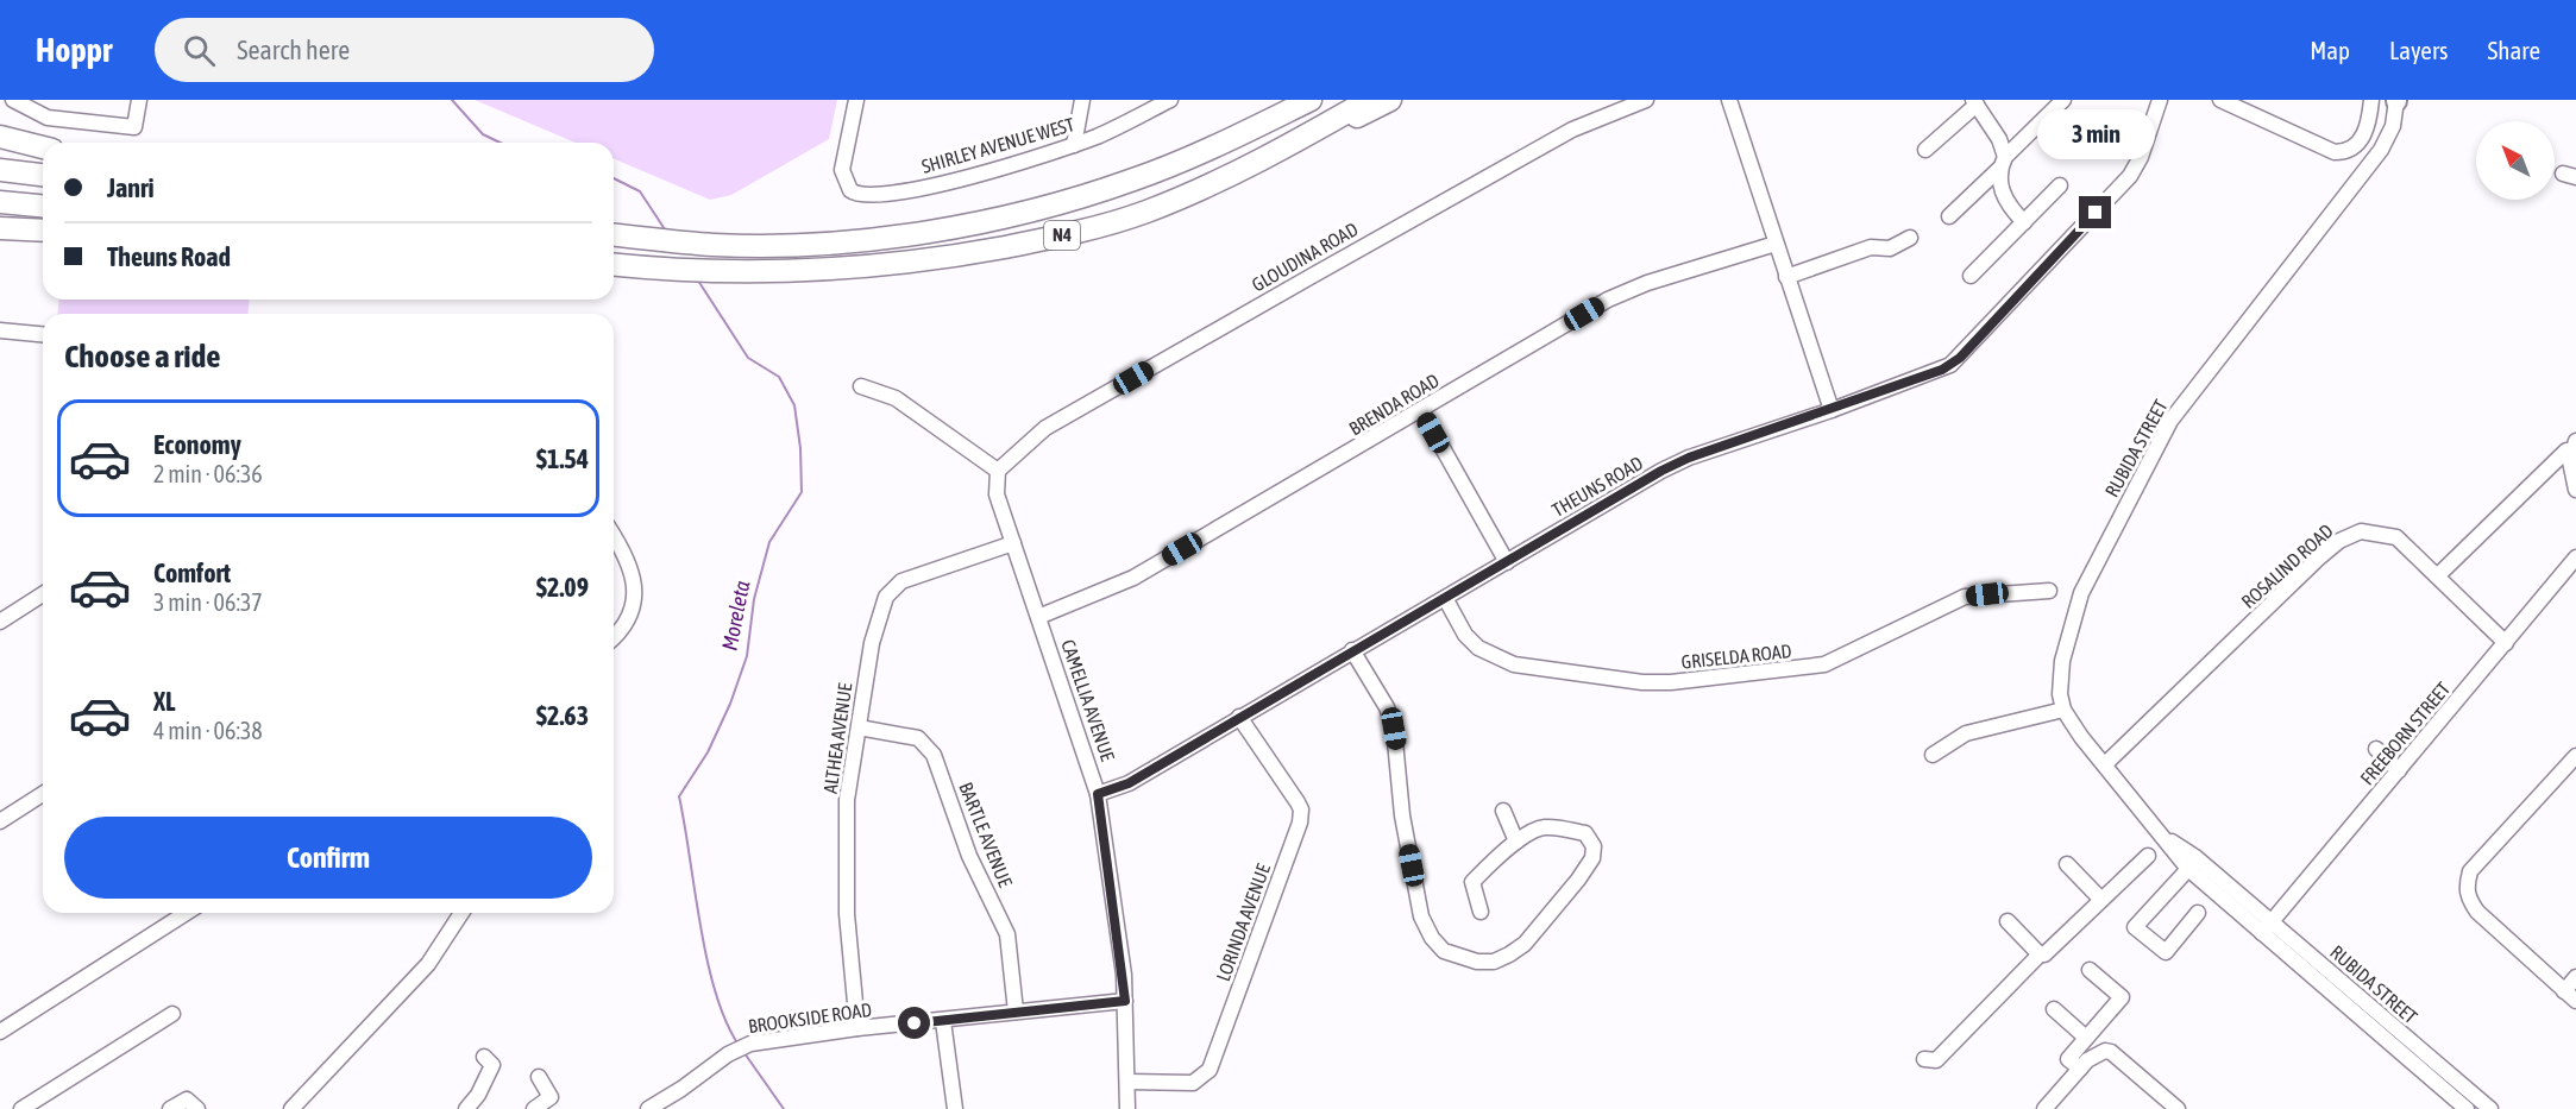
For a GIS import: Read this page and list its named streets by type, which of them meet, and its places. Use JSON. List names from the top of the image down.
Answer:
{
  "streets": {
    "highway": ["N4"],
    "street": [
      "SHIRLEY AVENUE WEST",
      "GLOUDINA ROAD",
      "BRENDA ROAD",
      "RUBIDA STREET",
      "THEUNS ROAD",
      "ROSALIND ROAD",
      "GRISELDA ROAD",
      "CAMELLIA AVENUE",
      "FREEBORN STREET",
      "ALTHEA AVENUE",
      "BARTLE AVENUE",
      "LORINDA AVENUE",
      "BROOKSIDE ROAD"
    ]
  },
  "crossings": [
    ["GLOUDINA ROAD", "CAMELLIA AVENUE"],
    ["BRENDA ROAD", "CAMELLIA AVENUE"],
    ["RUBIDA STREET", "ROSALIND ROAD"],
    ["RUBIDA STREET", "FREEBORN STREET"],
    ["THEUNS ROAD", "GRISELDA ROAD"],
    ["THEUNS ROAD", "CAMELLIA AVENUE"],
    ["THEUNS ROAD", "LORINDA AVENUE"],
    ["ROSALIND ROAD", "FREEBORN STREET"],
    ["CAMELLIA AVENUE", "ALTHEA AVENUE"],
    ["CAMELLIA AVENUE", "LORINDA AVENUE"],
    ["CAMELLIA AVENUE", "BROOKSIDE ROAD"],
    ["ALTHEA AVENUE", "BARTLE AVENUE"],
    ["ALTHEA AVENUE", "BROOKSIDE ROAD"],
    ["BARTLE AVENUE", "BROOKSIDE ROAD"]
  ],
  "water": ["Moreleta"],
  "north": "top left",
  "page": {
    "header": "Hoppr",
    "search": "Search here",
    "nav": ["Map", "Layers", "Share"],
    "bubble": "3 min",
    "banner": ["Janri", "Theuns Road"],
    "heading": "Choose a ride",
    "list": [
      {
        "name": "Economy",
        "note": "2 min · 06:36",
        "value": "$1.54"
      },
      {
        "name": "Comfort",
        "note": "3 min · 06:37",
        "value": "$2.09"
      },
      {
        "name": "XL",
        "note": "4 min · 06:38",
        "value": "$2.63"
      }
    ],
    "buttons": "Confirm"
  }
}
